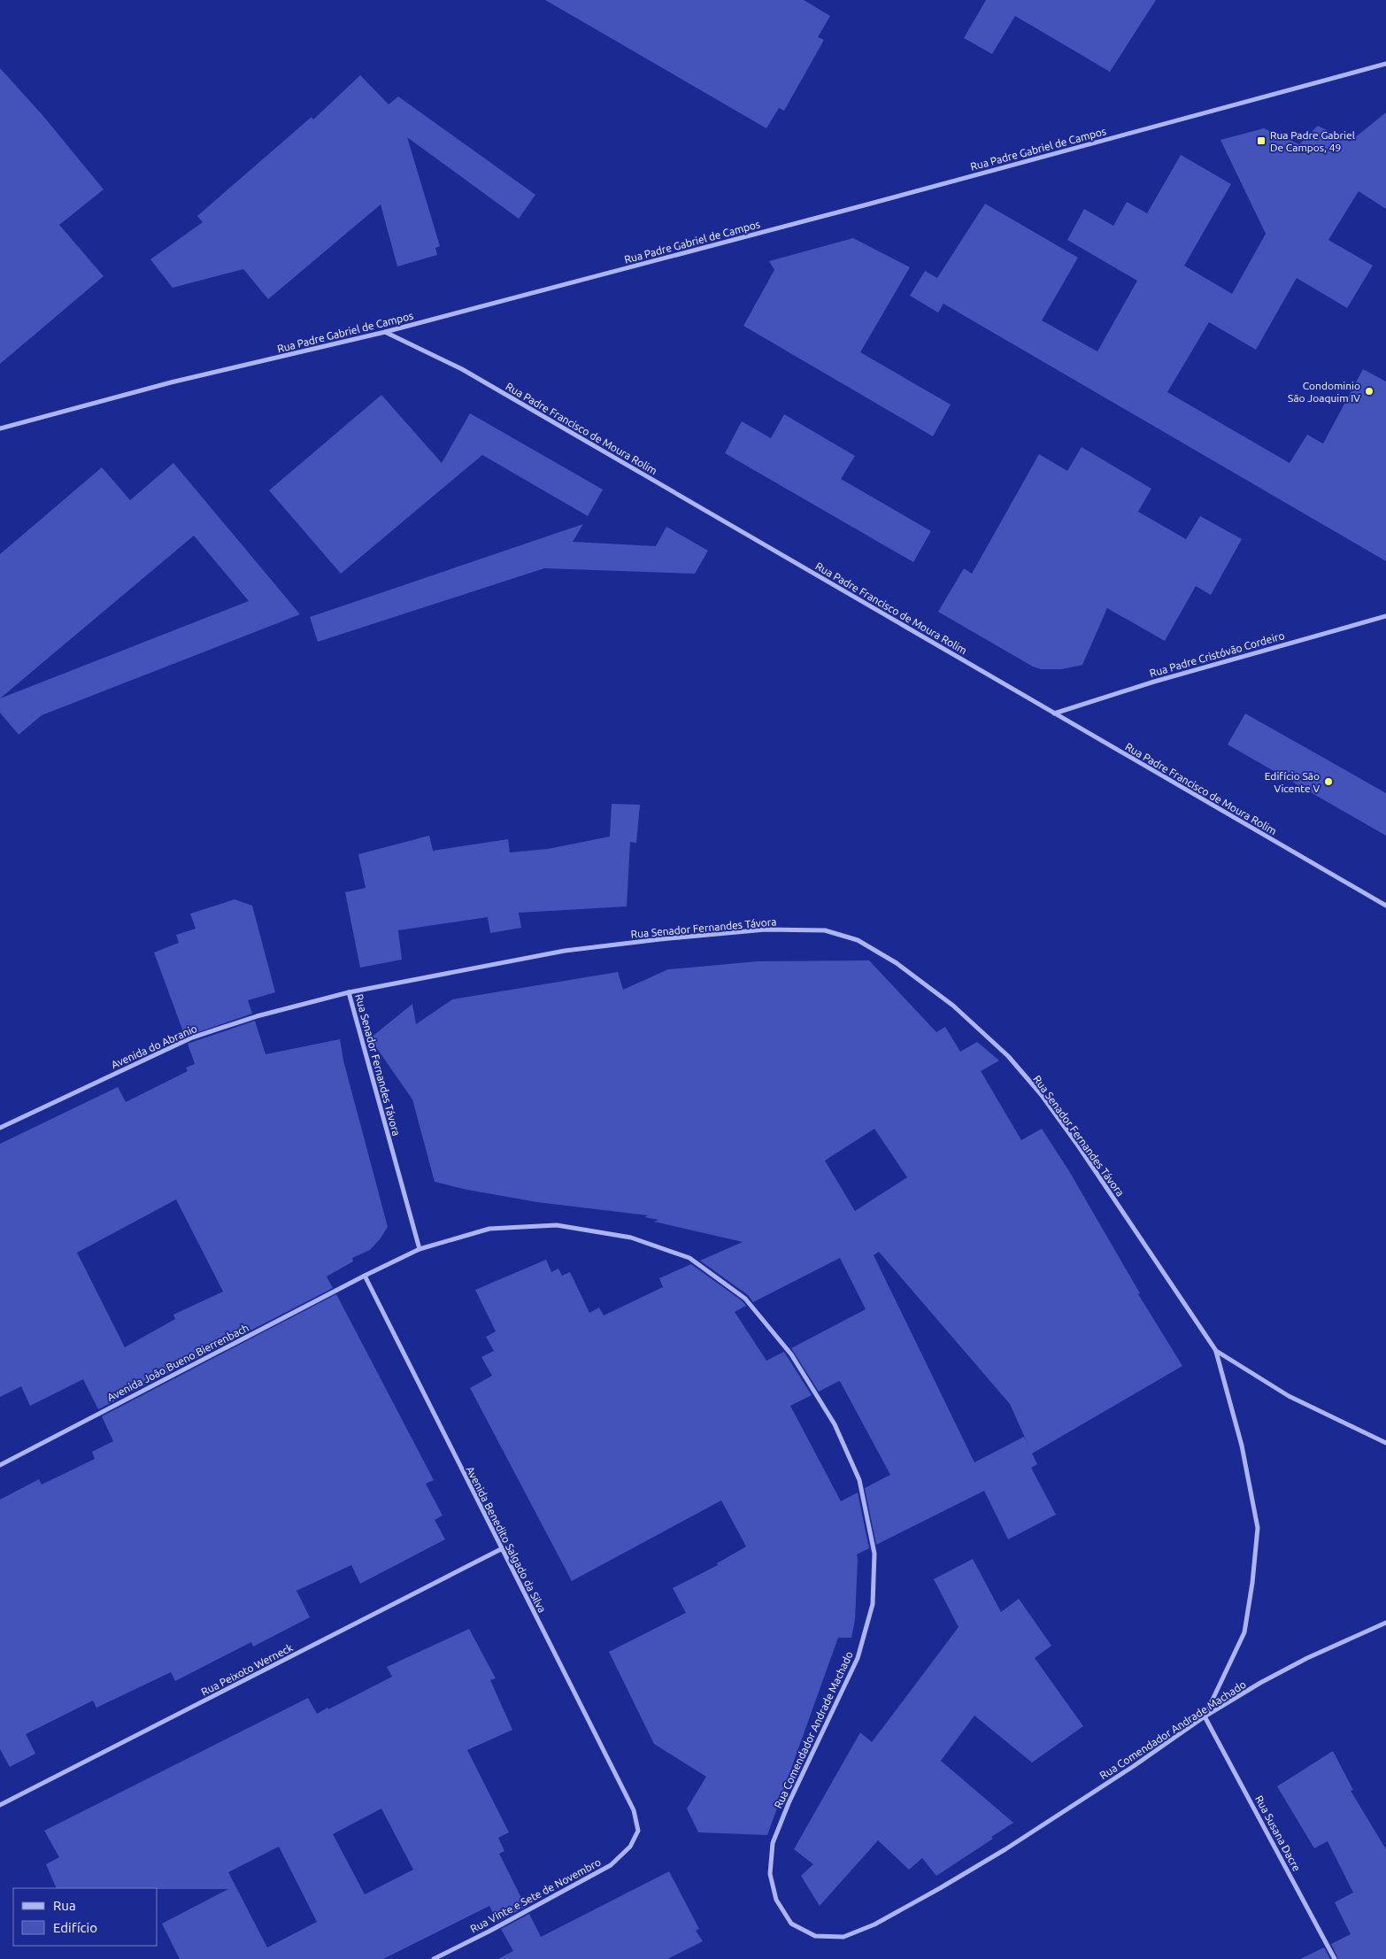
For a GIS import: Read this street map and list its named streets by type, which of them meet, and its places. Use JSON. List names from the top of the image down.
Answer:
{
  "streets": {
    "street": [
      "Rua Padre Gabriel de Campos",
      "Rua Padre Francisco de Moura Rolim",
      "Rua Padre Cristóvão Cordeiro",
      "Rua Senador Fernandes Távora",
      "Avenida do Abranio",
      "Avenida João Bueno Bierrenbach",
      "Avenida Benedito Salgado da Silva",
      "Rua Peixoto Werneck",
      "Rua Comendador Andrade Machado",
      "Rua Susana Dacre",
      "Rua Vinte e Sete de Novembro"
    ]
  },
  "crossings": [
    ["Rua Padre Gabriel de Campos", "Rua Padre Francisco de Moura Rolim"],
    ["Rua Padre Francisco de Moura Rolim", "Rua Padre Cristóvão Cordeiro"],
    ["Rua Senador Fernandes Távora", "Avenida do Abranio"],
    ["Rua Senador Fernandes Távora", "Rua Comendador Andrade Machado"],
    ["Rua Senador Fernandes Távora", "Rua Susana Dacre"],
    ["Avenida João Bueno Bierrenbach", "Avenida Benedito Salgado da Silva"],
    ["Avenida João Bueno Bierrenbach", "Rua Comendador Andrade Machado"],
    ["Avenida Benedito Salgado da Silva", "Rua Peixoto Werneck"],
    ["Avenida Benedito Salgado da Silva", "Rua Comendador Andrade Machado"],
    ["Avenida Benedito Salgado da Silva", "Rua Vinte e Sete de Novembro"],
    ["Rua Comendador Andrade Machado", "Rua Susana Dacre"]
  ],
  "places": {
    "transit": ["Rua Padre Gabriel De Campos, 49"],
    "other": ["Condominio São Joaquim IV", "Edifício São Vicente V"]
  },
  "legend": ["Rua", "Edifício"]
}
